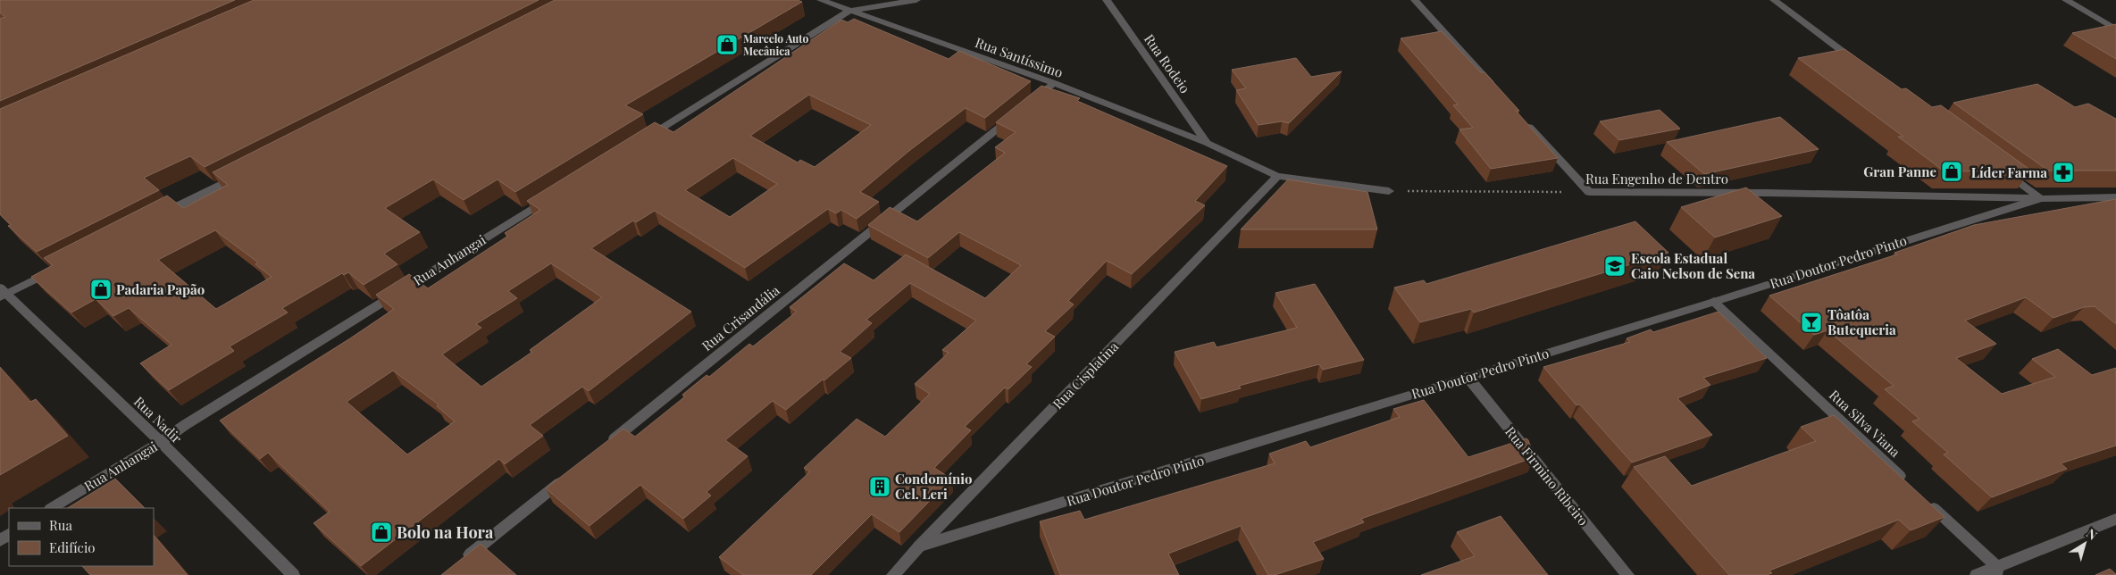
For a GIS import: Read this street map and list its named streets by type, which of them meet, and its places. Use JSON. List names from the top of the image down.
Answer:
{
  "streets": {
    "street": [
      "Rua Santíssimo",
      "Rua Rodeio",
      "Rua Engenho de Dentro",
      "Rua Anhangai",
      "Rua Doutor Pedro Pinto",
      "Rua Crisandália",
      "Rua Cisplatina",
      "Rua Nadir",
      "Rua Silva Viana",
      "Rua Firmino Ribeiro"
    ]
  },
  "crossings": [
    ["Rua Santíssimo", "Rua Rodeio"],
    ["Rua Santíssimo", "Rua Crisandália"],
    ["Rua Engenho de Dentro", "Rua Doutor Pedro Pinto"],
    ["Rua Anhangai", "Rua Nadir"],
    ["Rua Doutor Pedro Pinto", "Rua Cisplatina"],
    ["Rua Doutor Pedro Pinto", "Rua Silva Viana"],
    ["Rua Doutor Pedro Pinto", "Rua Firmino Ribeiro"]
  ],
  "places": {
    "shop": [
      "Marcelo Auto Mecânica",
      "Gran Panne",
      "Padaria Papão",
      "Bolo na Hora"
    ],
    "pharmacy": ["Líder Farma"],
    "school or university": ["Escola Estadual Caio Nelson de Sena"],
    "bar": ["Tôatôa Butequeria"],
    "building": ["Condomínio Cel. Leri"]
  },
  "legend": ["Rua", "Edifício"],
  "north": "top right"
}
